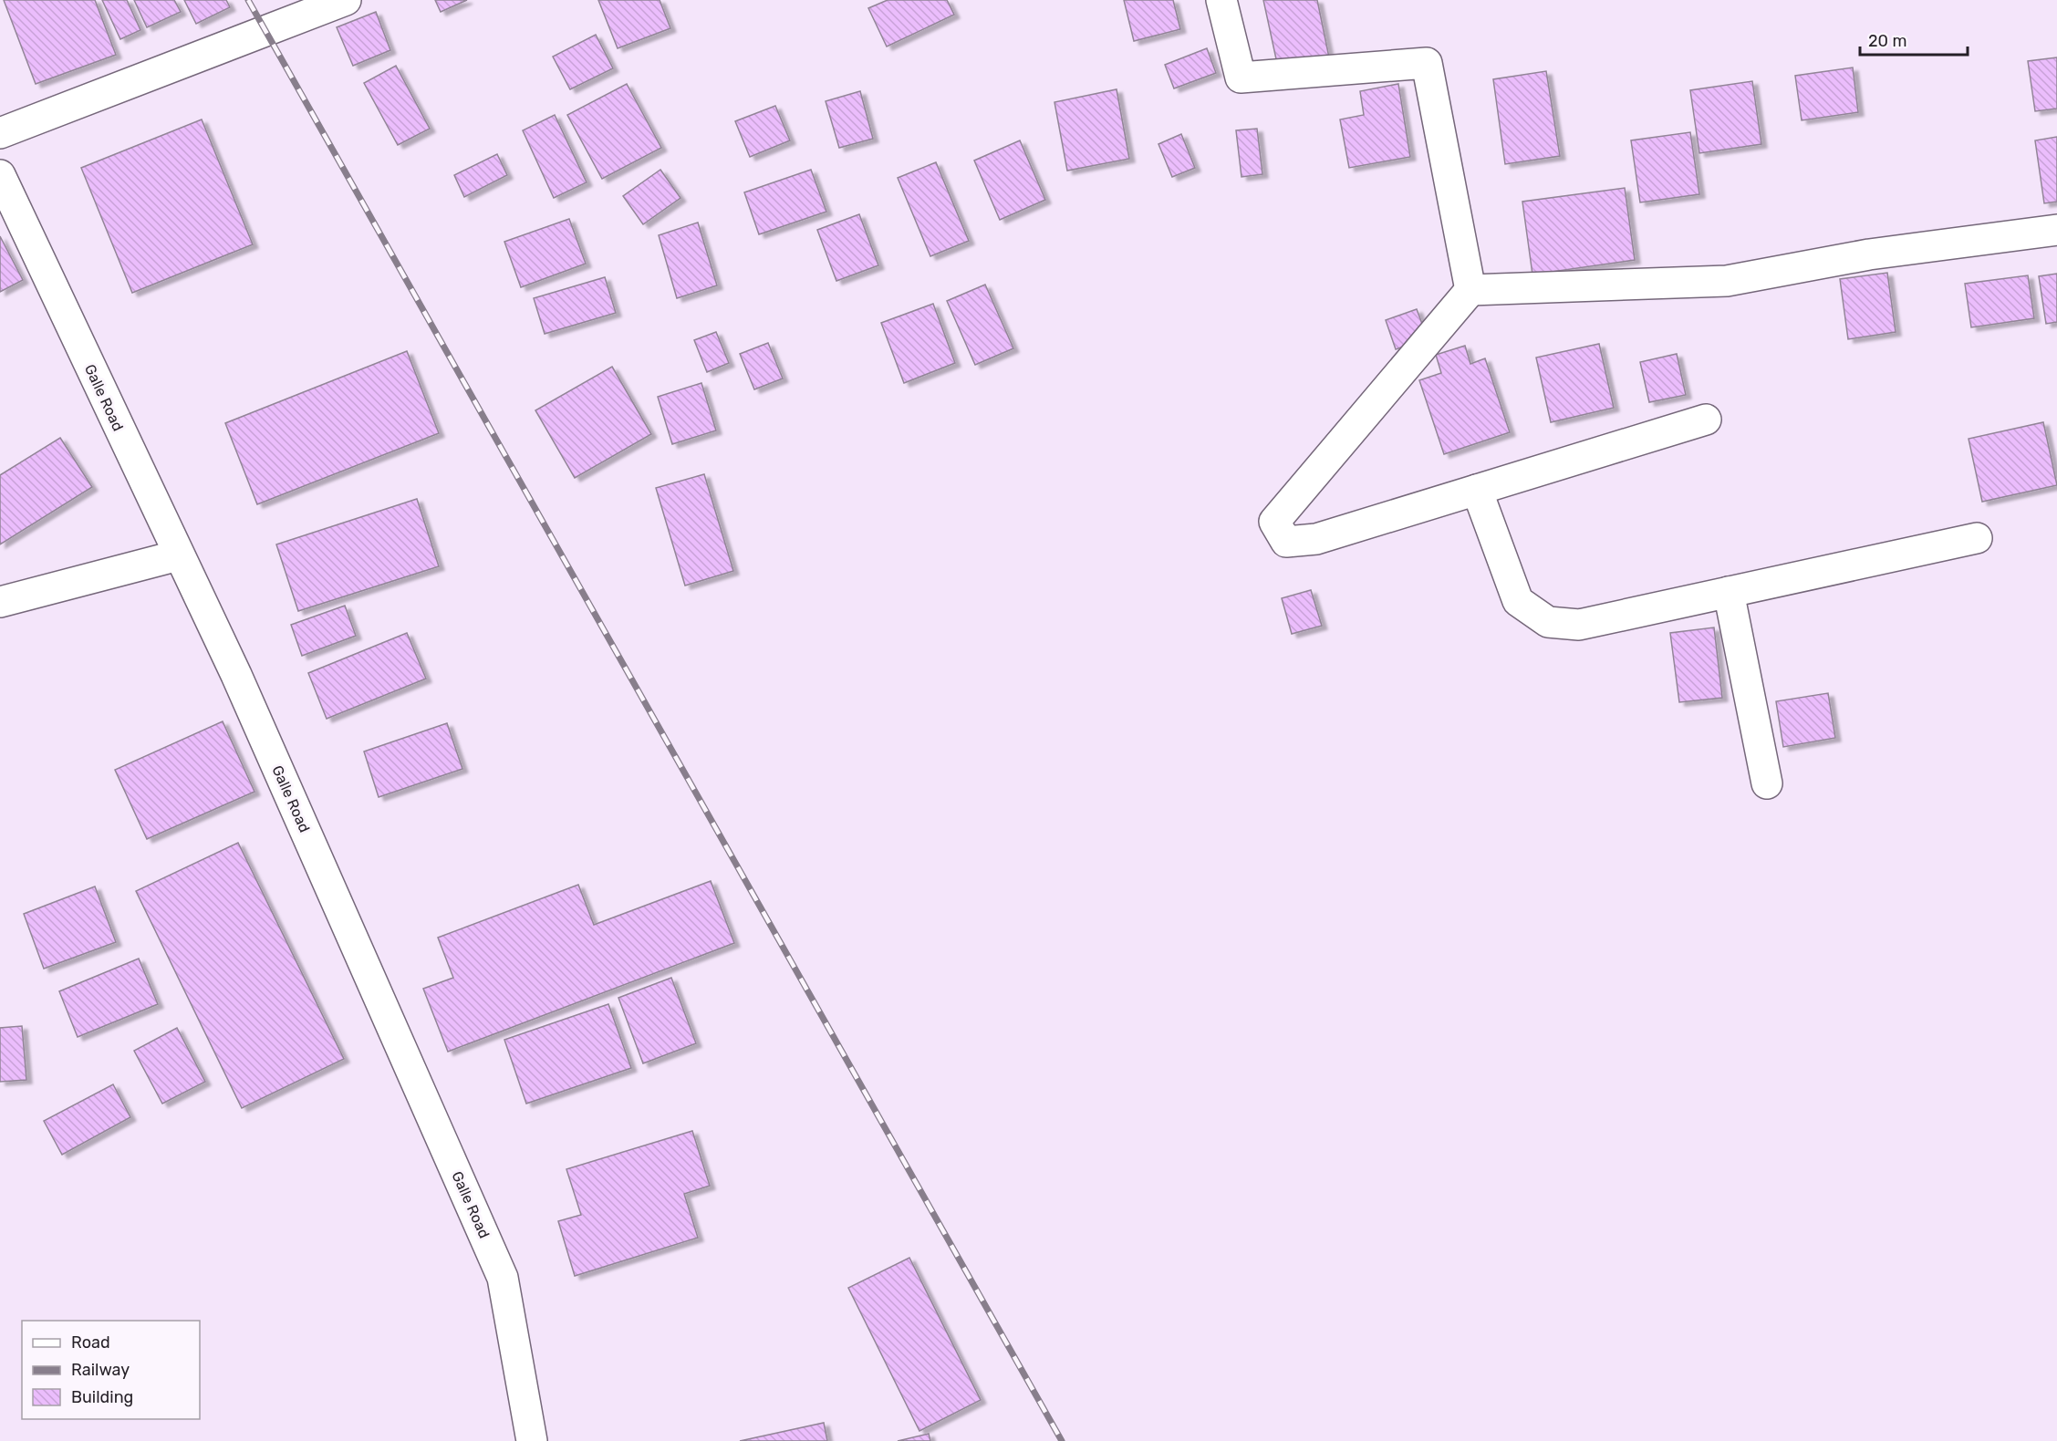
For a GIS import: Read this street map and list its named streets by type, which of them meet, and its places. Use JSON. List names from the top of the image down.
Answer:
{
  "streets": {
    "main road": ["Galle Road"]
  },
  "legend": ["Road", "Railway", "Building"],
  "scale_bar": "20 m"
}
